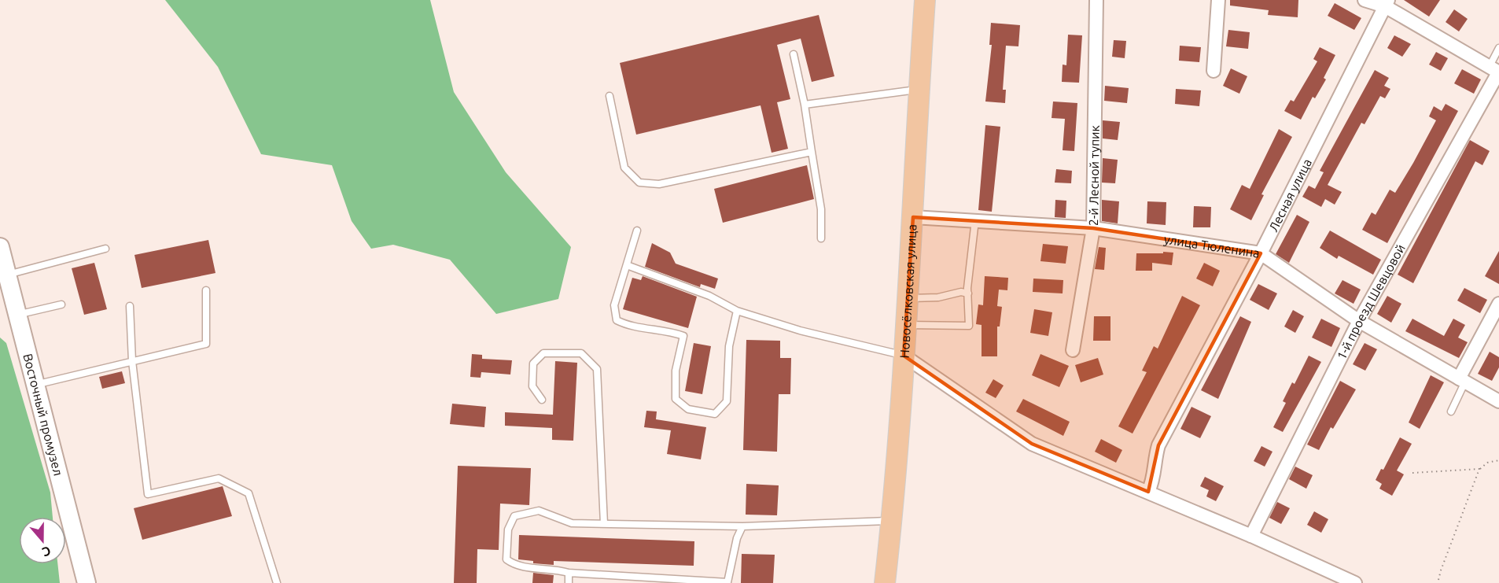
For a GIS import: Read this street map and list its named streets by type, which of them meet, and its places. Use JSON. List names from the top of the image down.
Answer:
{
  "streets": {
    "main road": ["Новосёлковская улица"],
    "street": [
      "2-й Лесной тупик",
      "Лесная улица",
      "улица Тюленина",
      "1-й проезд Шевцовой",
      "Восточный промузел"
    ]
  },
  "crossings": [
    ["2-й Лесной тупик", "улица Тюленина"],
    ["Лесная улица", "улица Тюленина"],
    ["улица Тюленина", "Новосёлковская улица"],
    ["улица Тюленина", "1-й проезд Шевцовой"]
  ],
  "north": "bottom"
}
